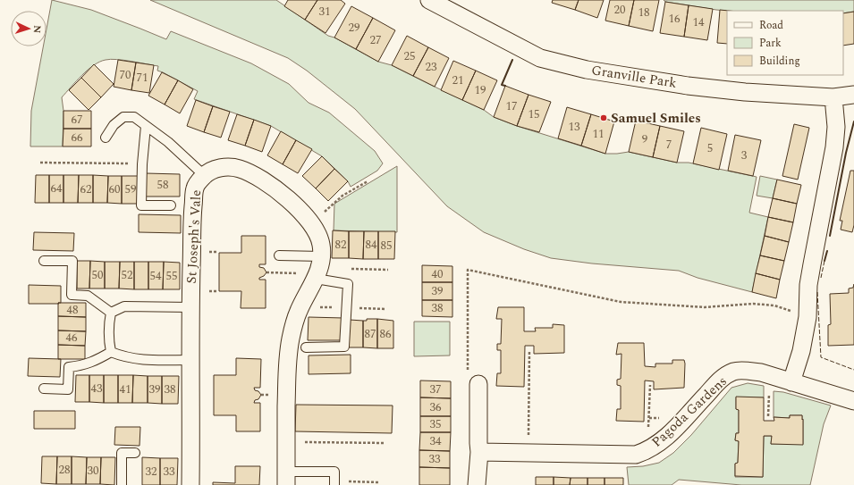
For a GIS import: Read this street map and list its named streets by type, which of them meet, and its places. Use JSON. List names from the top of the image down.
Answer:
{
  "streets": {
    "street": ["Granville Park", "St Joseph's Vale", "Pagoda Gardens"]
  },
  "places": ["Samuel Smiles"],
  "house_numbers": [
    "20",
    "31",
    "18",
    "16",
    "14",
    "29",
    "27",
    "25",
    "23",
    "70",
    "71",
    "21",
    "19",
    "17",
    "15",
    "67",
    "13",
    "11",
    "66",
    "9",
    "7",
    "5",
    "3",
    "58",
    "64",
    "62",
    "60",
    "59",
    "82",
    "84",
    "85",
    "40",
    "50",
    "52",
    "54",
    "55",
    "39",
    "38",
    "48",
    "87",
    "86",
    "46",
    "43",
    "41",
    "39",
    "38",
    "37",
    "36",
    "35",
    "34",
    "33",
    "28",
    "30",
    "32",
    "33"
  ],
  "legend": ["Road", "Park", "Building"],
  "north": "right"
}
